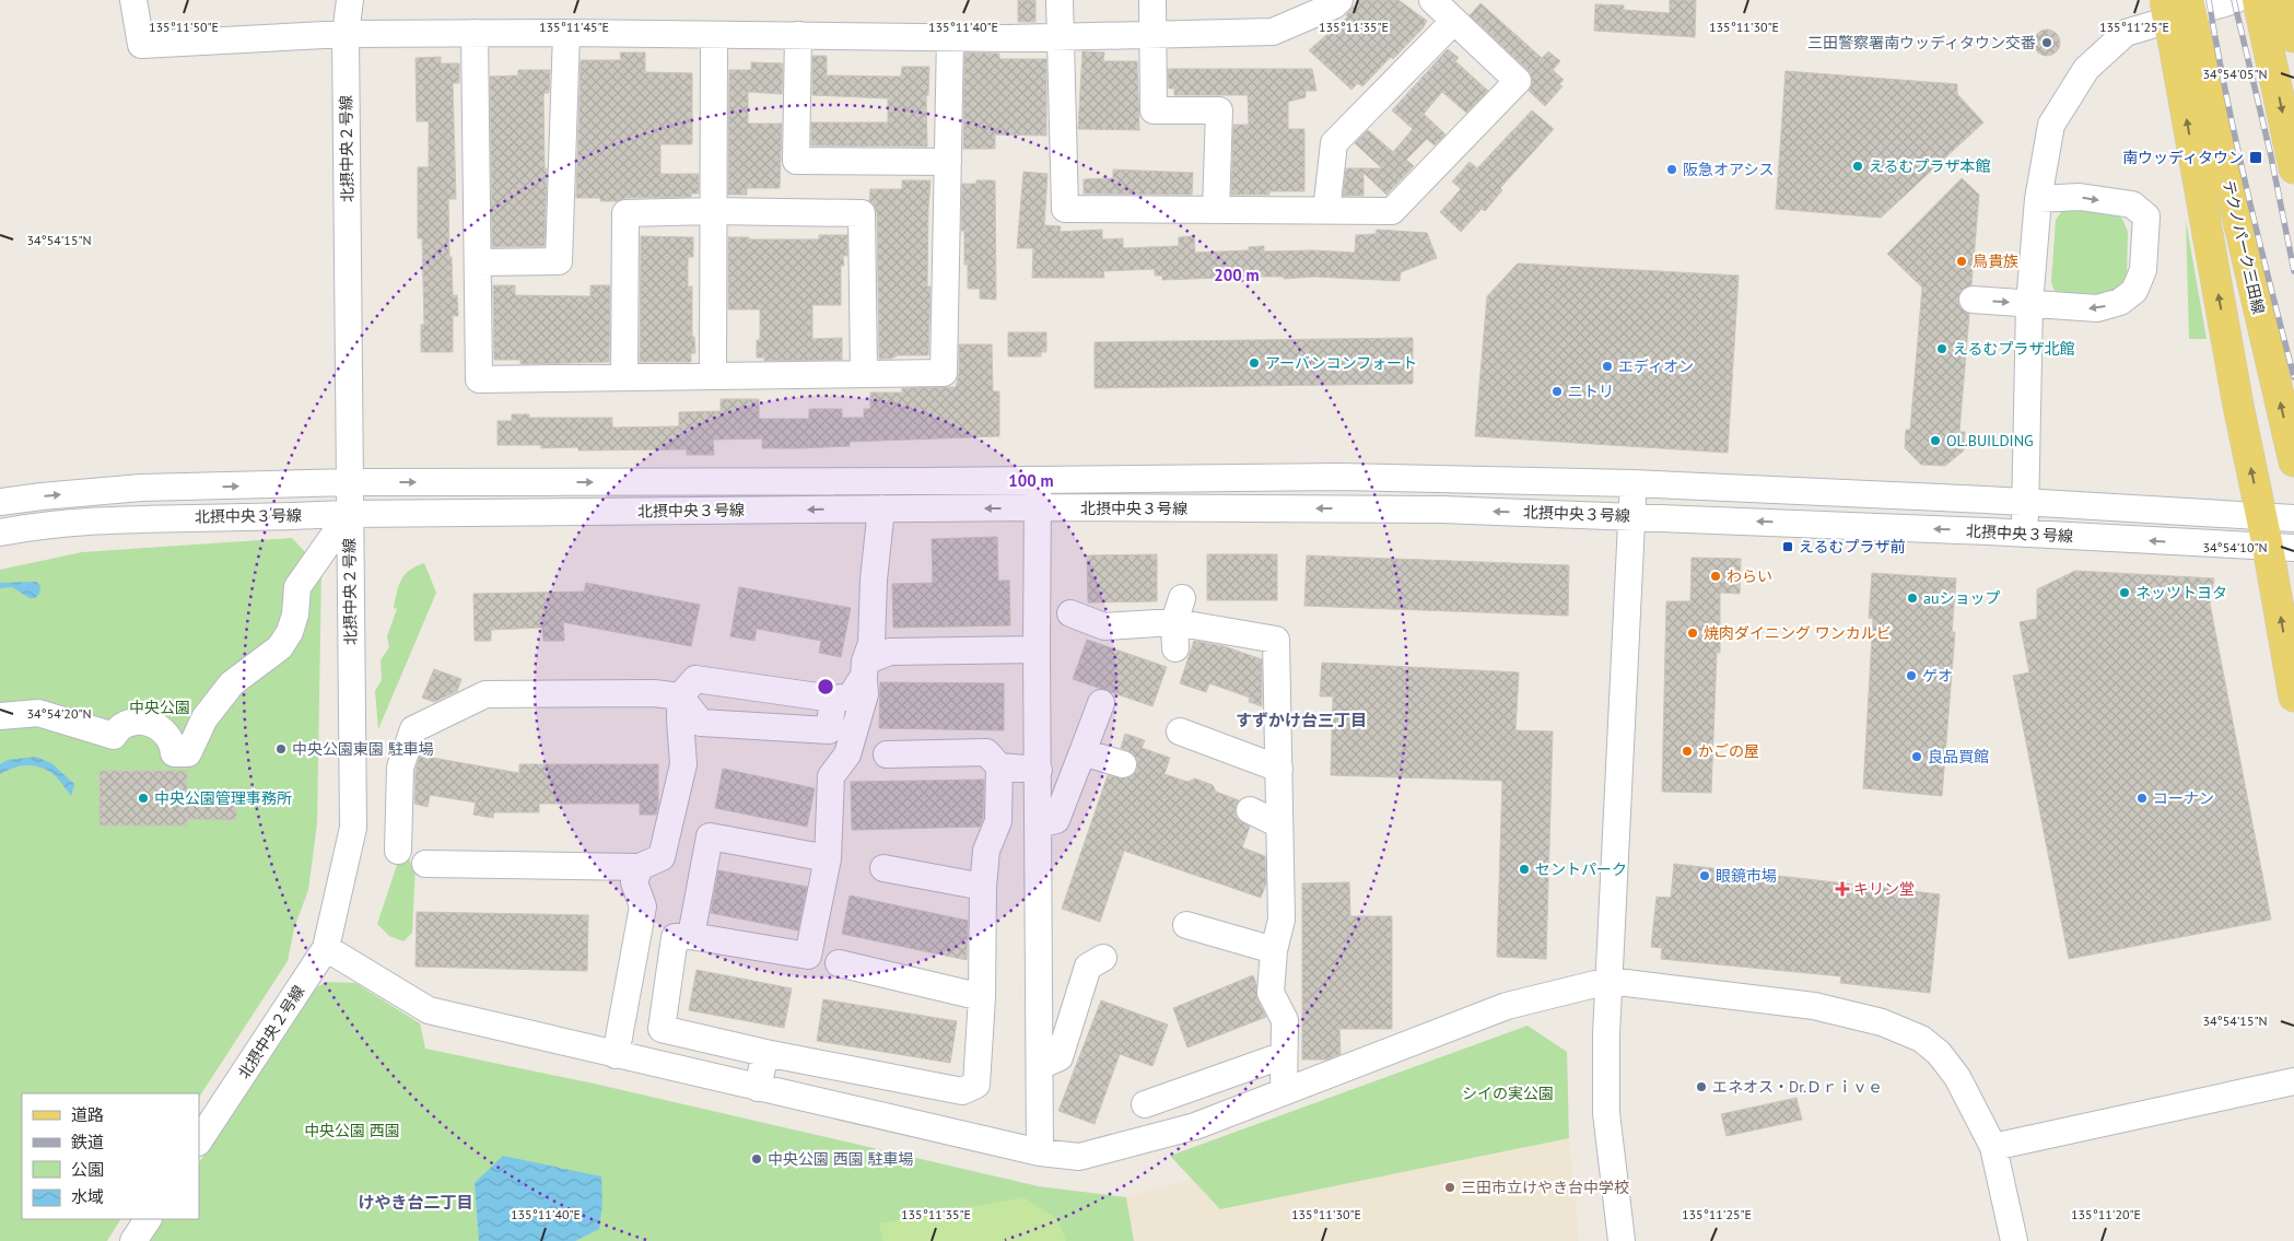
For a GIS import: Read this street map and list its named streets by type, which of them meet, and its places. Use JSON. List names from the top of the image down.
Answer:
{
  "streets": {
    "main road": ["テクノパーク三田線"],
    "street": ["北摂中央２号線", "北摂中央３号線"]
  },
  "crossings": [
    ["北摂中央２号線", "北摂中央３号線"]
  ],
  "districts": ["すずかけ台三丁目", "けやき台二丁目"],
  "parks": ["中央公園", "シイの実公園", "中央公園 西園"],
  "places": {
    "other": [
      "三田警察署南ウッディタウン交番",
      "えるむプラザ本館",
      "阪急オアシス",
      "鳥貴族",
      "えるむプラザ北館",
      "アーバンコンフォート",
      "エディオン",
      "ニトリ",
      "OL.BUILDING",
      "わらい",
      "ネッツトヨタ",
      "auショップ",
      "焼肉ダイニング ワンカルビ",
      "ゲオ",
      "中央公園東園 駐車場",
      "かごの屋",
      "良品買館",
      "中央公園管理事務所",
      "コーナン",
      "セントパーク",
      "眼鏡市場",
      "エネオス・Dr.Ｄｒｉｖｅ",
      "中央公園 西園 駐車場",
      "三田市立けやき台中学校"
    ],
    "transit": ["南ウッディタウン", "えるむプラザ前"],
    "health": ["キリン堂"]
  },
  "legend": [
    "道路",
    "鉄道",
    "公園",
    "水域"
  ],
  "coordinates": [
    "135°11'45\"E",
    "135°11'40\"E",
    "135°11'35\"E",
    "135°11'30\"E",
    "135°11'25\"E",
    "135°11'50\"E",
    "34°54'05\"N",
    "34°54'15\"N",
    "34°54'10\"N",
    "34°54'20\"N",
    "135°11'20\"E"
  ],
  "rings": ["200 m", "100 m"]
}
